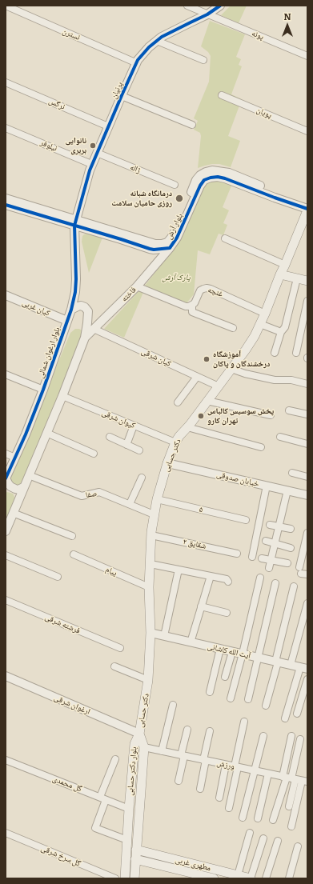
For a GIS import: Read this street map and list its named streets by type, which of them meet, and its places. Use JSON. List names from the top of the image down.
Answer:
{
  "streets": {
    "main road": ["دکتر حسابی", "بلوار دکتر حسابی", "مطهری غربی"],
    "street": [
      "نسترن",
      "پونه",
      "پرنیان",
      "نرگس",
      "پویان",
      "نیلوفر",
      "ژاله",
      "بلوار آرش",
      "غنچه",
      "فاخته",
      "کیان غربی",
      "بلوار ارغوان شمالی",
      "کیان شرقی",
      "کیوان شرقی",
      "خیابان صدوقی",
      "صفا",
      "۵",
      "شقایق ۲",
      "پیام",
      "فرشته شرقی",
      "آیت الله کاشانی",
      "ارغوان شرقی",
      "ورزش",
      "گل محمدی",
      "گل سرخ شرقی"
    ]
  },
  "crossings": [
    ["نسترن", "پرنیان"],
    ["پونه", "پرنیان"],
    ["پرنیان", "نرگس"],
    ["پرنیان", "نیلوفر"],
    ["پرنیان", "ژاله"],
    ["پرنیان", "بلوار آرش"],
    ["پرنیان", "بلوار ارغوان شمالی"],
    ["بلوار آرش", "فاخته"],
    ["بلوار آرش", "بلوار ارغوان شمالی"],
    ["غنچه", "دکتر حسابی"],
    ["فاخته", "کیان شرقی"],
    ["کیان غربی", "بلوار ارغوان شمالی"],
    ["کیان شرقی", "دکتر حسابی"],
    ["کیوان شرقی", "دکتر حسابی"],
    ["دکتر حسابی", "خیابان صدوقی"],
    ["دکتر حسابی", "صفا"],
    ["دکتر حسابی", "۵"],
    ["دکتر حسابی", "شقایق ۲"],
    ["دکتر حسابی", "پیام"],
    ["دکتر حسابی", "آیت الله کاشانی"],
    ["دکتر حسابی", "ارغوان شرقی"],
    ["دکتر حسابی", "بلوار دکتر حسابی"],
    ["ارغوان شرقی", "بلوار دکتر حسابی"],
    ["ورزش", "بلوار دکتر حسابی"],
    ["بلوار دکتر حسابی", "گل محمدی"],
    ["بلوار دکتر حسابی", "مطهری غربی"]
  ],
  "parks": ["پارک آرش"],
  "places": [
    "نانوایی بربری",
    "درمانگاه شبانه روزی حامیان سلامت",
    "آموزشگاه درخشندگان و پاکان",
    "پخش سوسیس کالباس تهران کارو"
  ],
  "north": "top"
}
